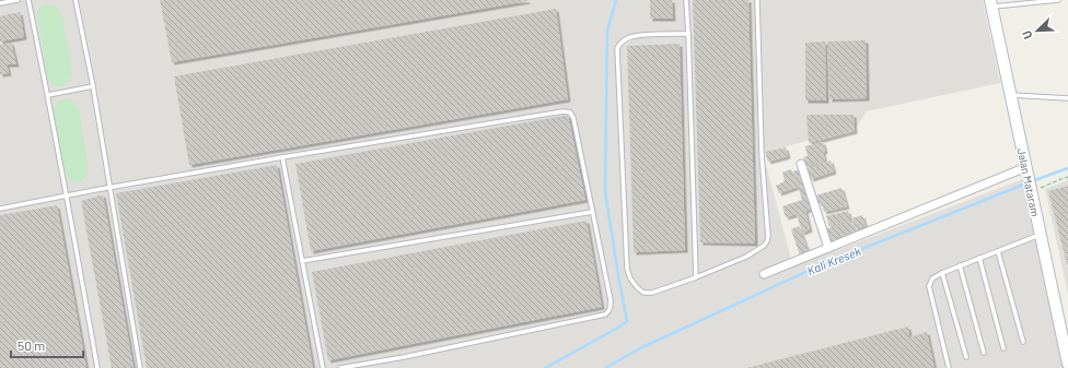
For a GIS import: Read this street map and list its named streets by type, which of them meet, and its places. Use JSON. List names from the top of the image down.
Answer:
{
  "streets": {
    "main road": ["Jalan Mataram"]
  },
  "water": ["Kali Kresek"],
  "scale_bar": "50 m",
  "north": "bottom left"
}
